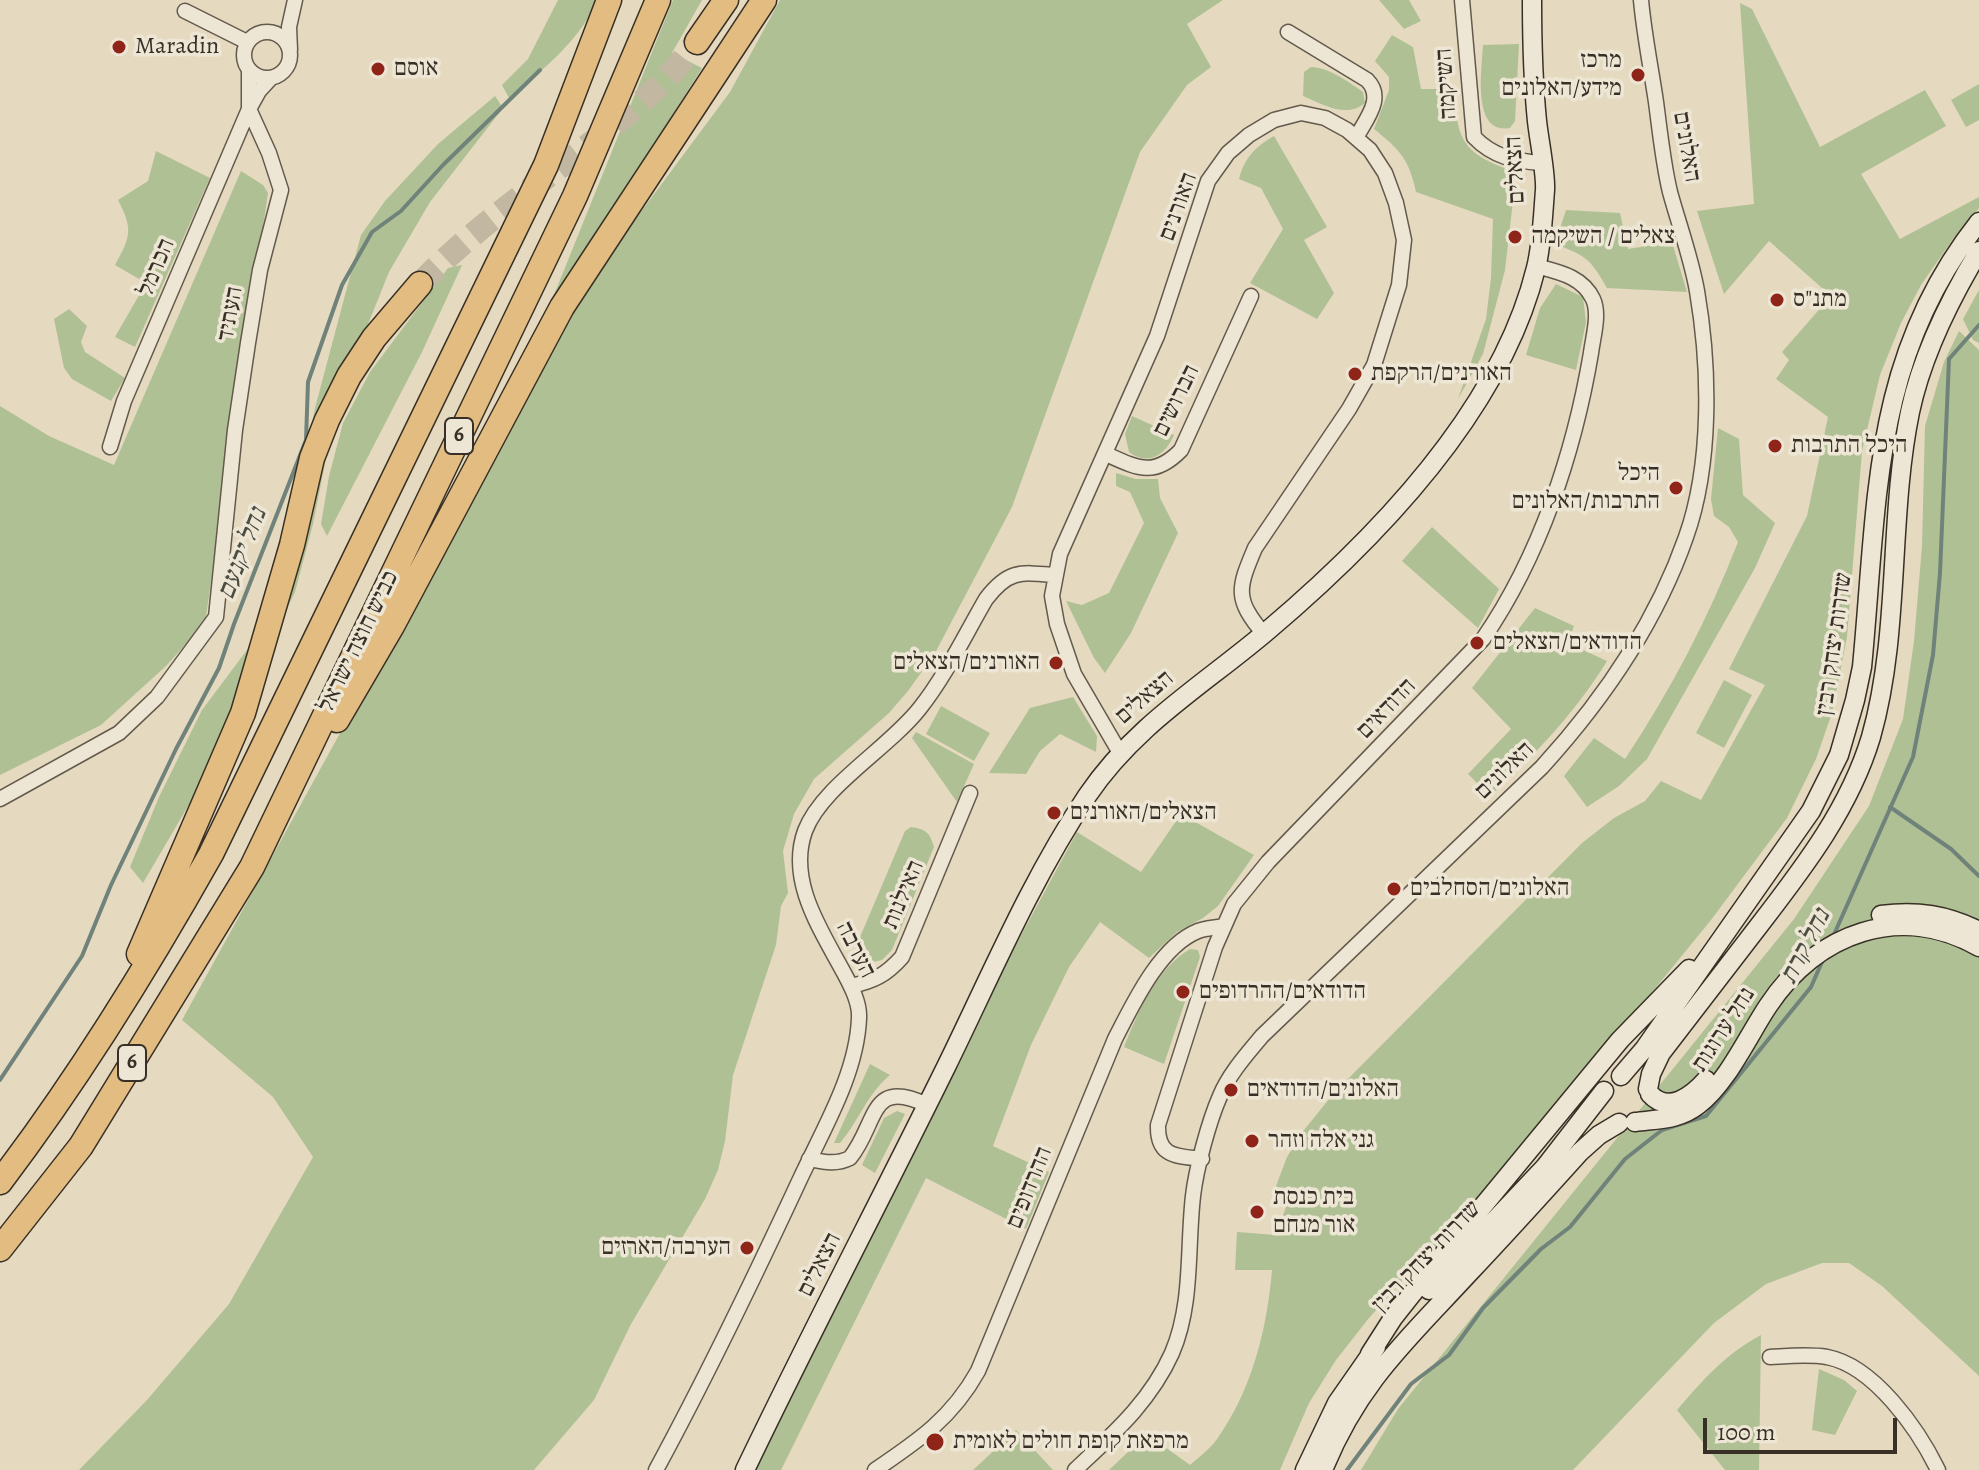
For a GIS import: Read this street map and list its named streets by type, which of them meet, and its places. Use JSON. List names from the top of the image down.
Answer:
{
  "streets": {
    "highway": ["6", "כביש חוצה ישראל"],
    "main road": ["הצאלים", "שדרות יצחק רבין", "נחל ערוגות"],
    "street": [
      "השיקמה",
      "האלונים",
      "האורנים",
      "הכרמל",
      "העתיד",
      "הברושים",
      "הדודאים",
      "האילנות",
      "הערבה",
      "ההרדופים"
    ]
  },
  "crossings": [
    ["השיקמה", "הצאלים"],
    ["האלונים", "הדודאים"],
    ["הצאלים", "האורנים"],
    ["הצאלים", "הדודאים"],
    ["האורנים", "הברושים"],
    ["האורנים", "הערבה"],
    ["הכרמל", "העתיד"],
    ["שדרות יצחק רבין", "נחל ערוגות"],
    ["הדודאים", "ההרדופים"],
    ["האילנות", "הערבה"]
  ],
  "water": ["נחל יקנעם", "נחל קרת"],
  "places": [
    "Maradin",
    "אוסם",
    "מרכז מידע/האלונים",
    "צאלים / השיקמה",
    "מתנ\"ס",
    "האורנים/הרקפת",
    "היכל התרבות",
    "היכל התרבות/האלונים",
    "הדודאים/הצאלים",
    "האורנים/הצאלים",
    "הצאלים/האורנים",
    "האלונים/הסחלבים",
    "הדודאים/ההרדופים",
    "האלונים/הדודאים",
    "גני אלה וזהר",
    "בית כנסת אור מנחם",
    "הערבה/הארזים",
    "מרפאת קופת חולים לאומית"
  ],
  "scale_bar": "100 m"
}
